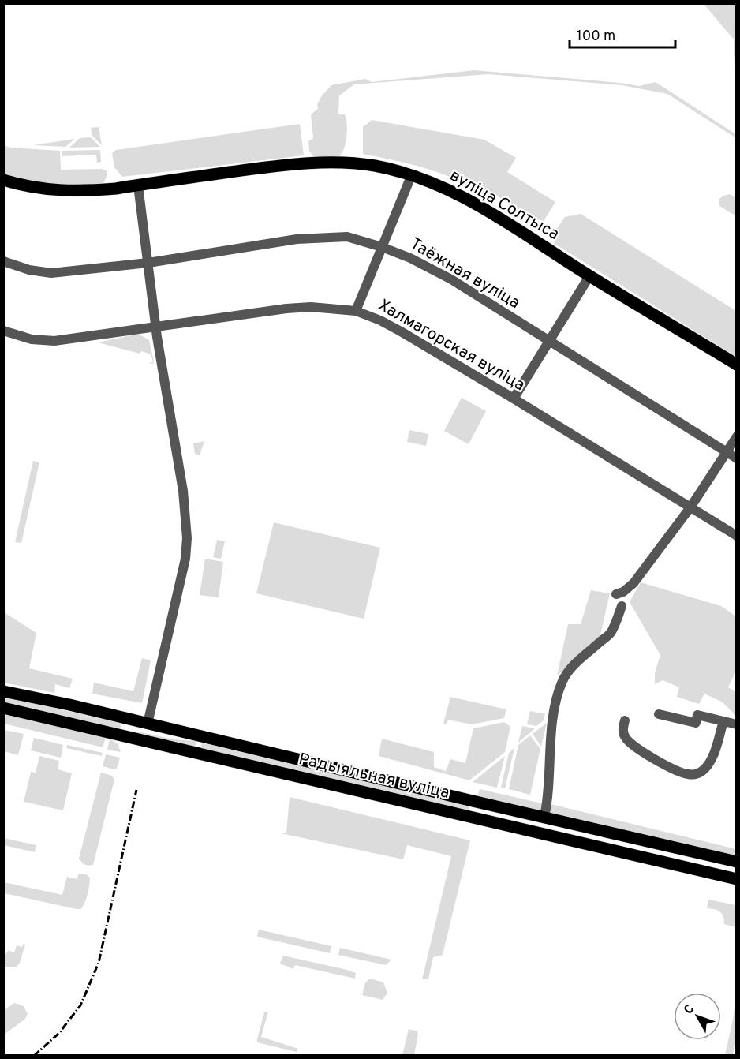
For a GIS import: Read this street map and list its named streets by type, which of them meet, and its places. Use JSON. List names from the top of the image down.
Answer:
{
  "streets": {
    "main road": ["вуліца Солтыса", "Радыяльная вуліца"],
    "street": ["Таёжная вуліца", "Халмагорская вуліца"]
  },
  "scale_bar": "100 m",
  "north": "top left"
}
